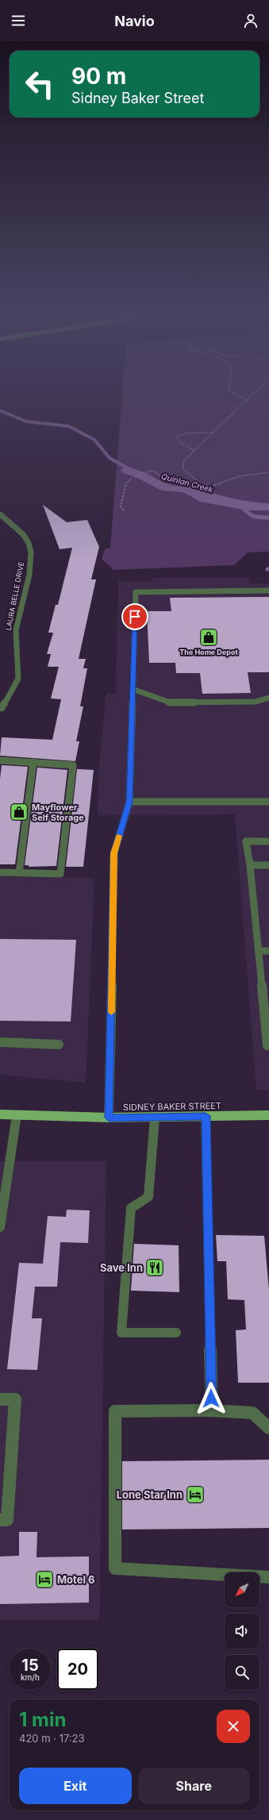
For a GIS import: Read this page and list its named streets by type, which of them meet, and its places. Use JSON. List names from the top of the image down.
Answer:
{
  "streets": {
    "main road": ["SIDNEY BAKER STREET"],
    "street": ["LAURA BELLE DRIVE"]
  },
  "water": ["Quinlan Creek"],
  "places": {
    "shop": ["The Home Depot", "Mayflower Self Storage"],
    "restaurant": ["Save Inn"],
    "hotel": ["Lone Star Inn", "Motel 6"]
  },
  "north": "bottom left",
  "page": {
    "header": "Navio",
    "turn": ["90 m", "Sidney Baker Street"],
    "speed": "15 km/h",
    "limit": "20",
    "heading": ["1 min", "420 m · 17:23"],
    "buttons": ["Exit", "Share"]
  }
}
